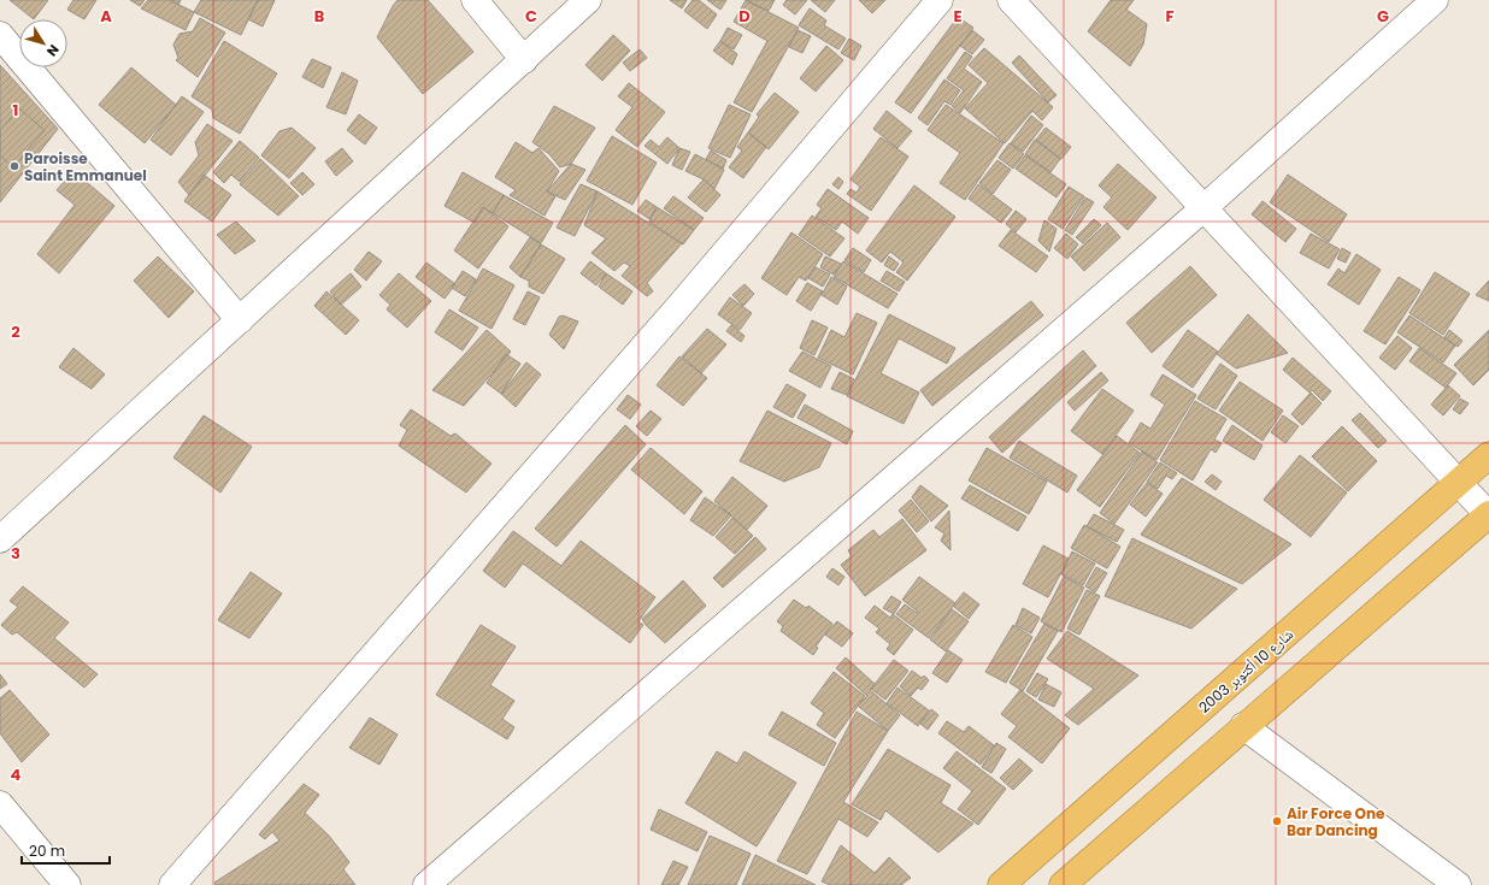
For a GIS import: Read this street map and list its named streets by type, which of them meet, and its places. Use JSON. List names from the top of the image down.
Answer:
{
  "streets": {
    "highway": ["شارع 10 أكتوبر 2003"]
  },
  "places": ["Paroisse Saint Emmanuel", "Air Force One Bar Dancing"],
  "scale_bar": "20 m",
  "north": "bottom right",
  "grid": {
    "columns": [
      "A",
      "B",
      "C",
      "D",
      "E",
      "F",
      "G"
    ],
    "rows": [
      "1",
      "2",
      "3",
      "4"
    ]
  }
}
